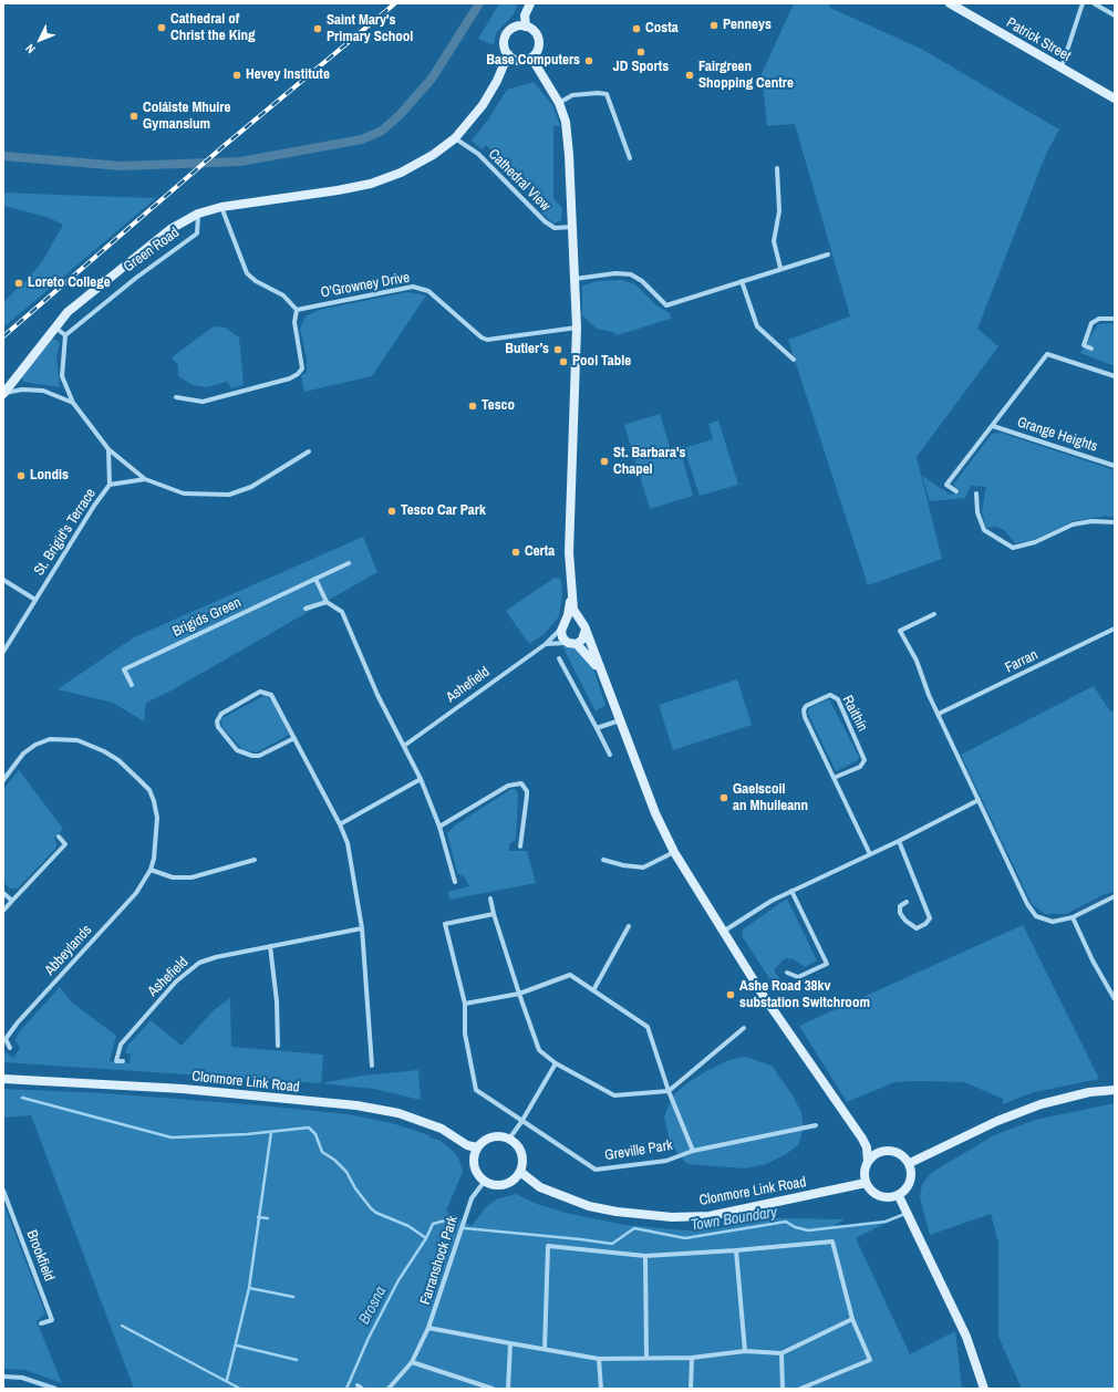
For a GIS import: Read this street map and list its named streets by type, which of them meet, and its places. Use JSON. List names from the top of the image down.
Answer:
{
  "streets": {
    "street": [
      "Patrick Street",
      "Cathedral View",
      "Green Road",
      "O'Growney Drive",
      "Grange Heights",
      "St. Brigid's Terrace",
      "Brigids Green",
      "Farran",
      "Ashefield",
      "Raithín",
      "Abbeylands",
      "Clonmore Link Road",
      "Greville Park",
      "Brookfield",
      "Farranshock Park"
    ]
  },
  "crossings": [
    ["Green Road", "St. Brigid's Terrace"],
    ["Clonmore Link Road", "Farranshock Park"]
  ],
  "water": ["Town Boundary", "Brosna"],
  "places": [
    "Penneys",
    "Cathedral of Christ the King",
    "Saint Mary's Primary School",
    "Costa",
    "JD Sports",
    "Base Computers",
    "Hevey Institute",
    "Fairgreen Shopping Centre",
    "Coláiste Mhuire Gymansium",
    "Loreto College",
    "Butler’s",
    "Pool Table",
    "Tesco",
    "St. Barbara's Chapel",
    "Londis",
    "Tesco Car Park",
    "Certa",
    "Gaelscoil an Mhuileann",
    "Ashe Road 38kv substation Switchroom"
  ],
  "north": "bottom left"
}
